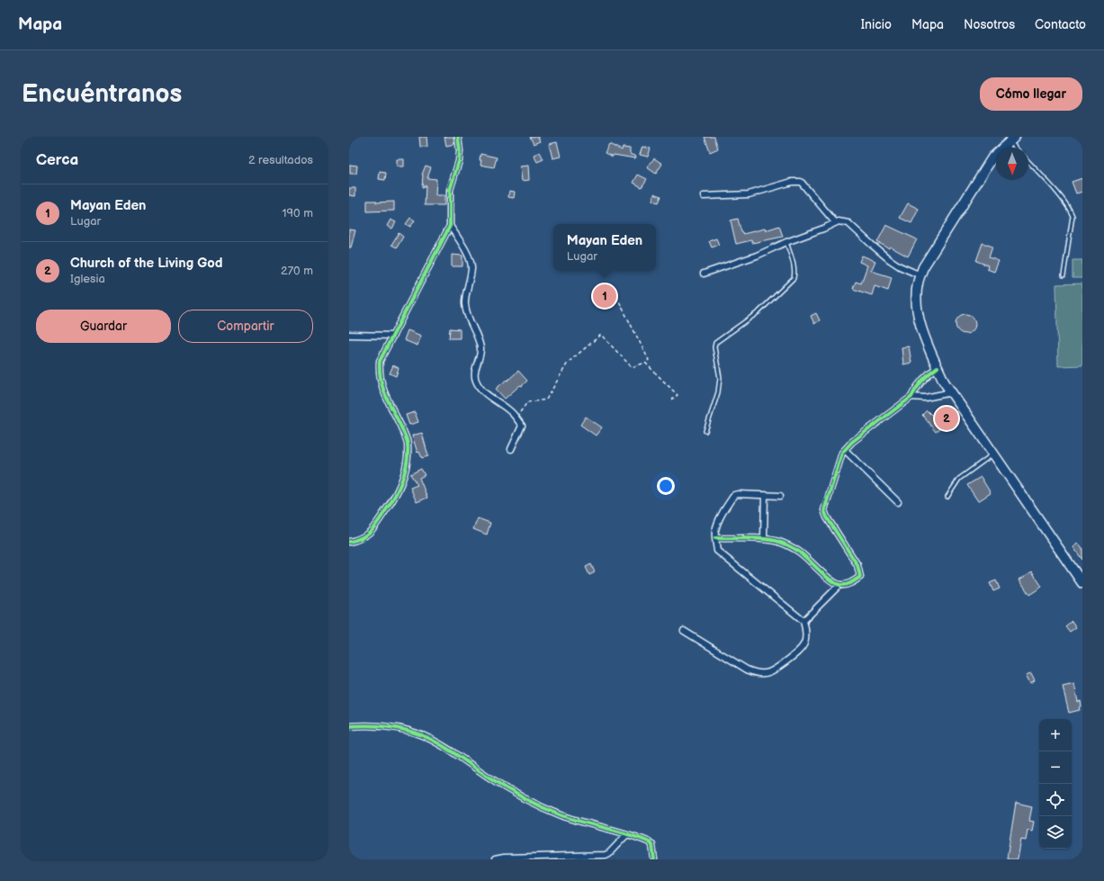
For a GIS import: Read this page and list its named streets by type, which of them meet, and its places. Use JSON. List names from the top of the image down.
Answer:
{
  "north": "bottom",
  "page": {
    "header": "Mapa",
    "nav": [
      "Inicio",
      "Mapa",
      "Nosotros",
      "Contacto"
    ],
    "buttons": [
      "Cómo llegar",
      ["Guardar", "Compartir"]
    ],
    "title": "Encuéntranos",
    "heading": ["Cerca", "2 resultados"],
    "list": [
      {
        "mark": "1",
        "name": "Mayan Eden",
        "note": "Lugar",
        "value": "190 m"
      },
      {
        "mark": "2",
        "name": "Church of the Living God",
        "note": "Iglesia",
        "value": "270 m"
      }
    ],
    "popup": ["Mayan Eden", "Lugar"],
    "pins": ["1", "2"],
    "map_buttons": ["+", "−"]
  }
}
